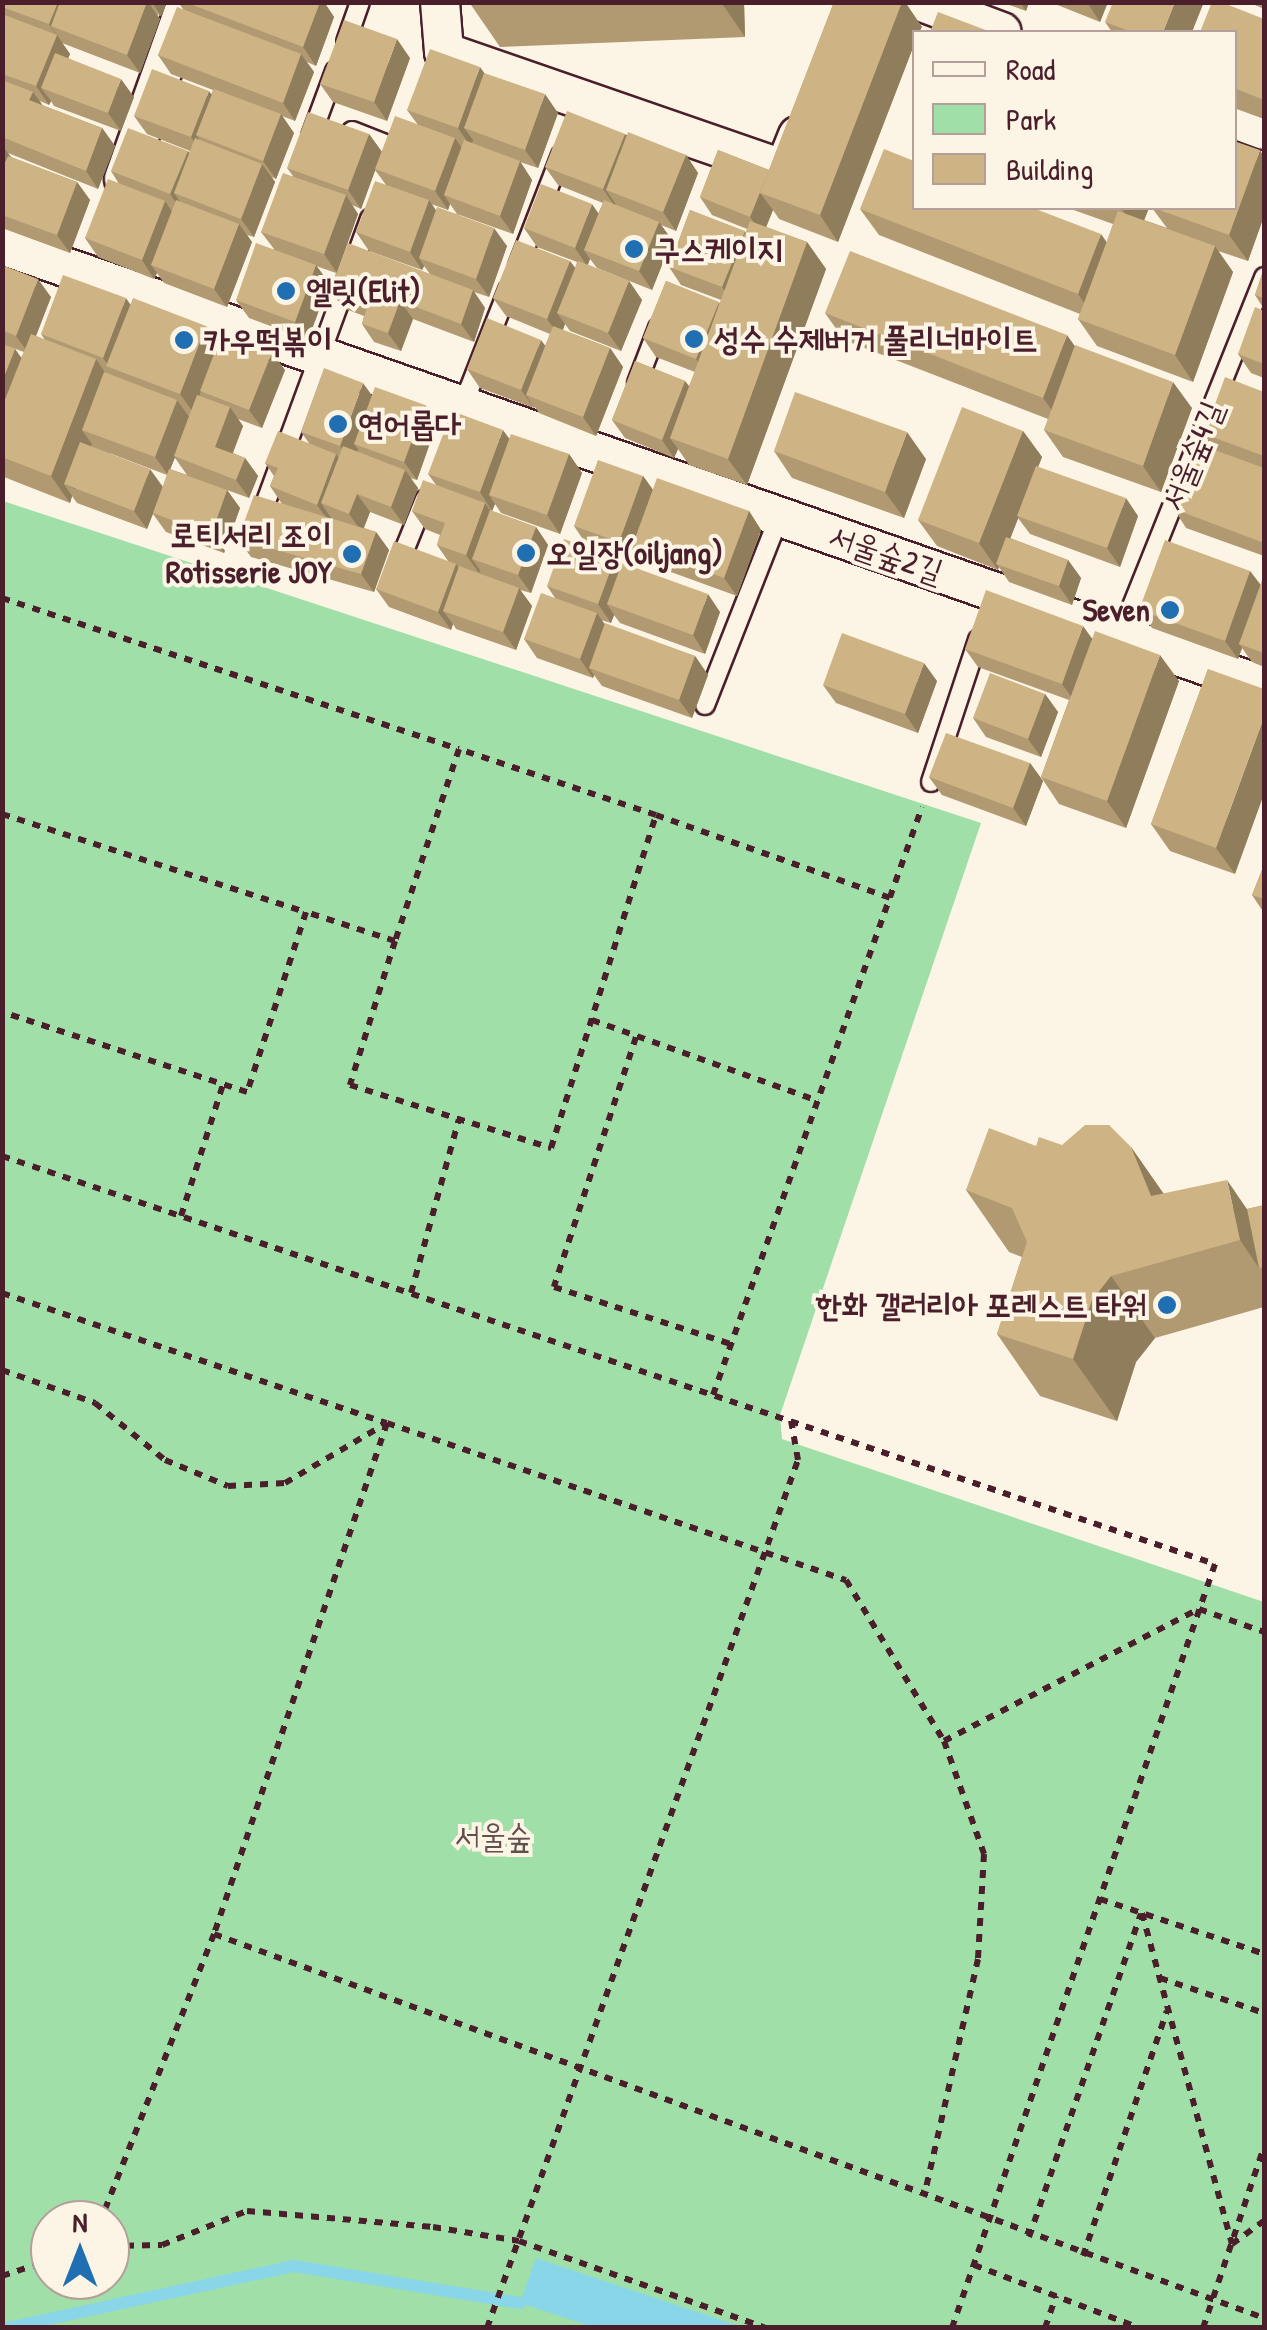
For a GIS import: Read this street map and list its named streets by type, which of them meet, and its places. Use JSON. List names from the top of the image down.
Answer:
{
  "streets": {
    "street": ["서울숲2길"],
    "lane": ["서울숲4길"]
  },
  "crossings": [
    ["서울숲4길", "서울숲2길"]
  ],
  "parks": ["서울숲"],
  "places": [
    "구스케이지",
    "엘릿(Elit)",
    "성수 수제버거 풀리너마이트",
    "카우떡볶이",
    "연어롭다",
    "오일장(oiljang)",
    "로티서리 조이 Rotisserie JOY",
    "Seven",
    "한화 갤러리아 포레스트 타워"
  ],
  "legend": ["Road", "Park", "Building"],
  "north": "top"
}
